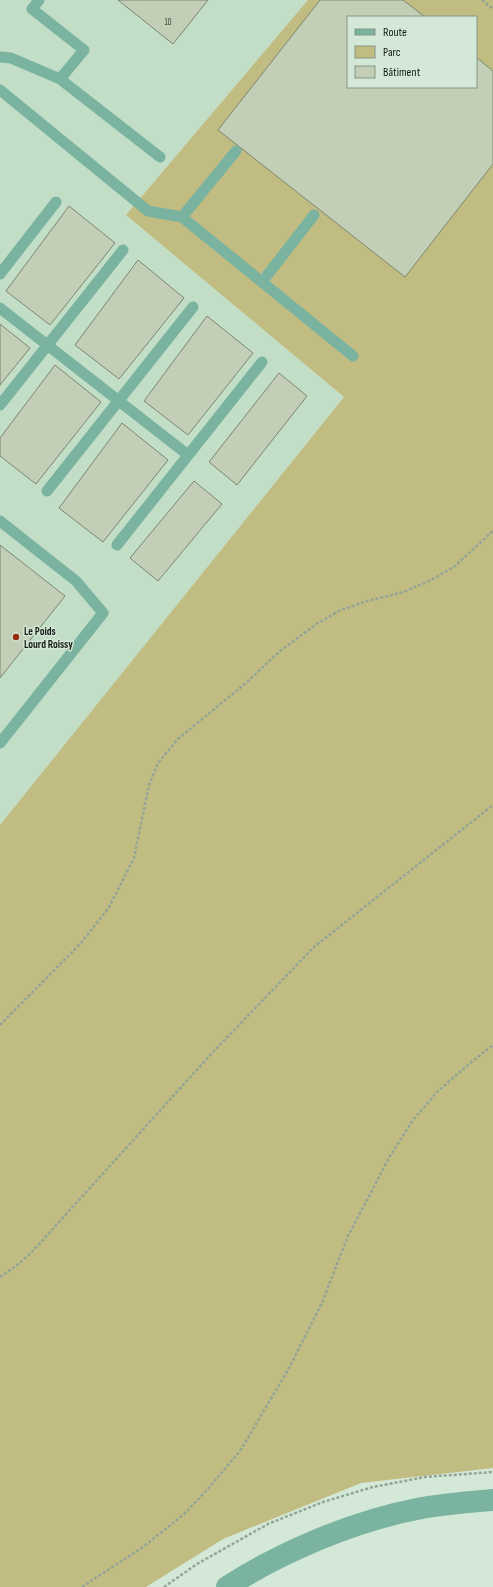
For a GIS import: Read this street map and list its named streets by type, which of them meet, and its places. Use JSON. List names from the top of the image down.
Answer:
{
  "places": ["Le Poids Lourd Roissy"],
  "house_numbers": ["10"],
  "legend": ["Route", "Parc", "Bâtiment"]
}
